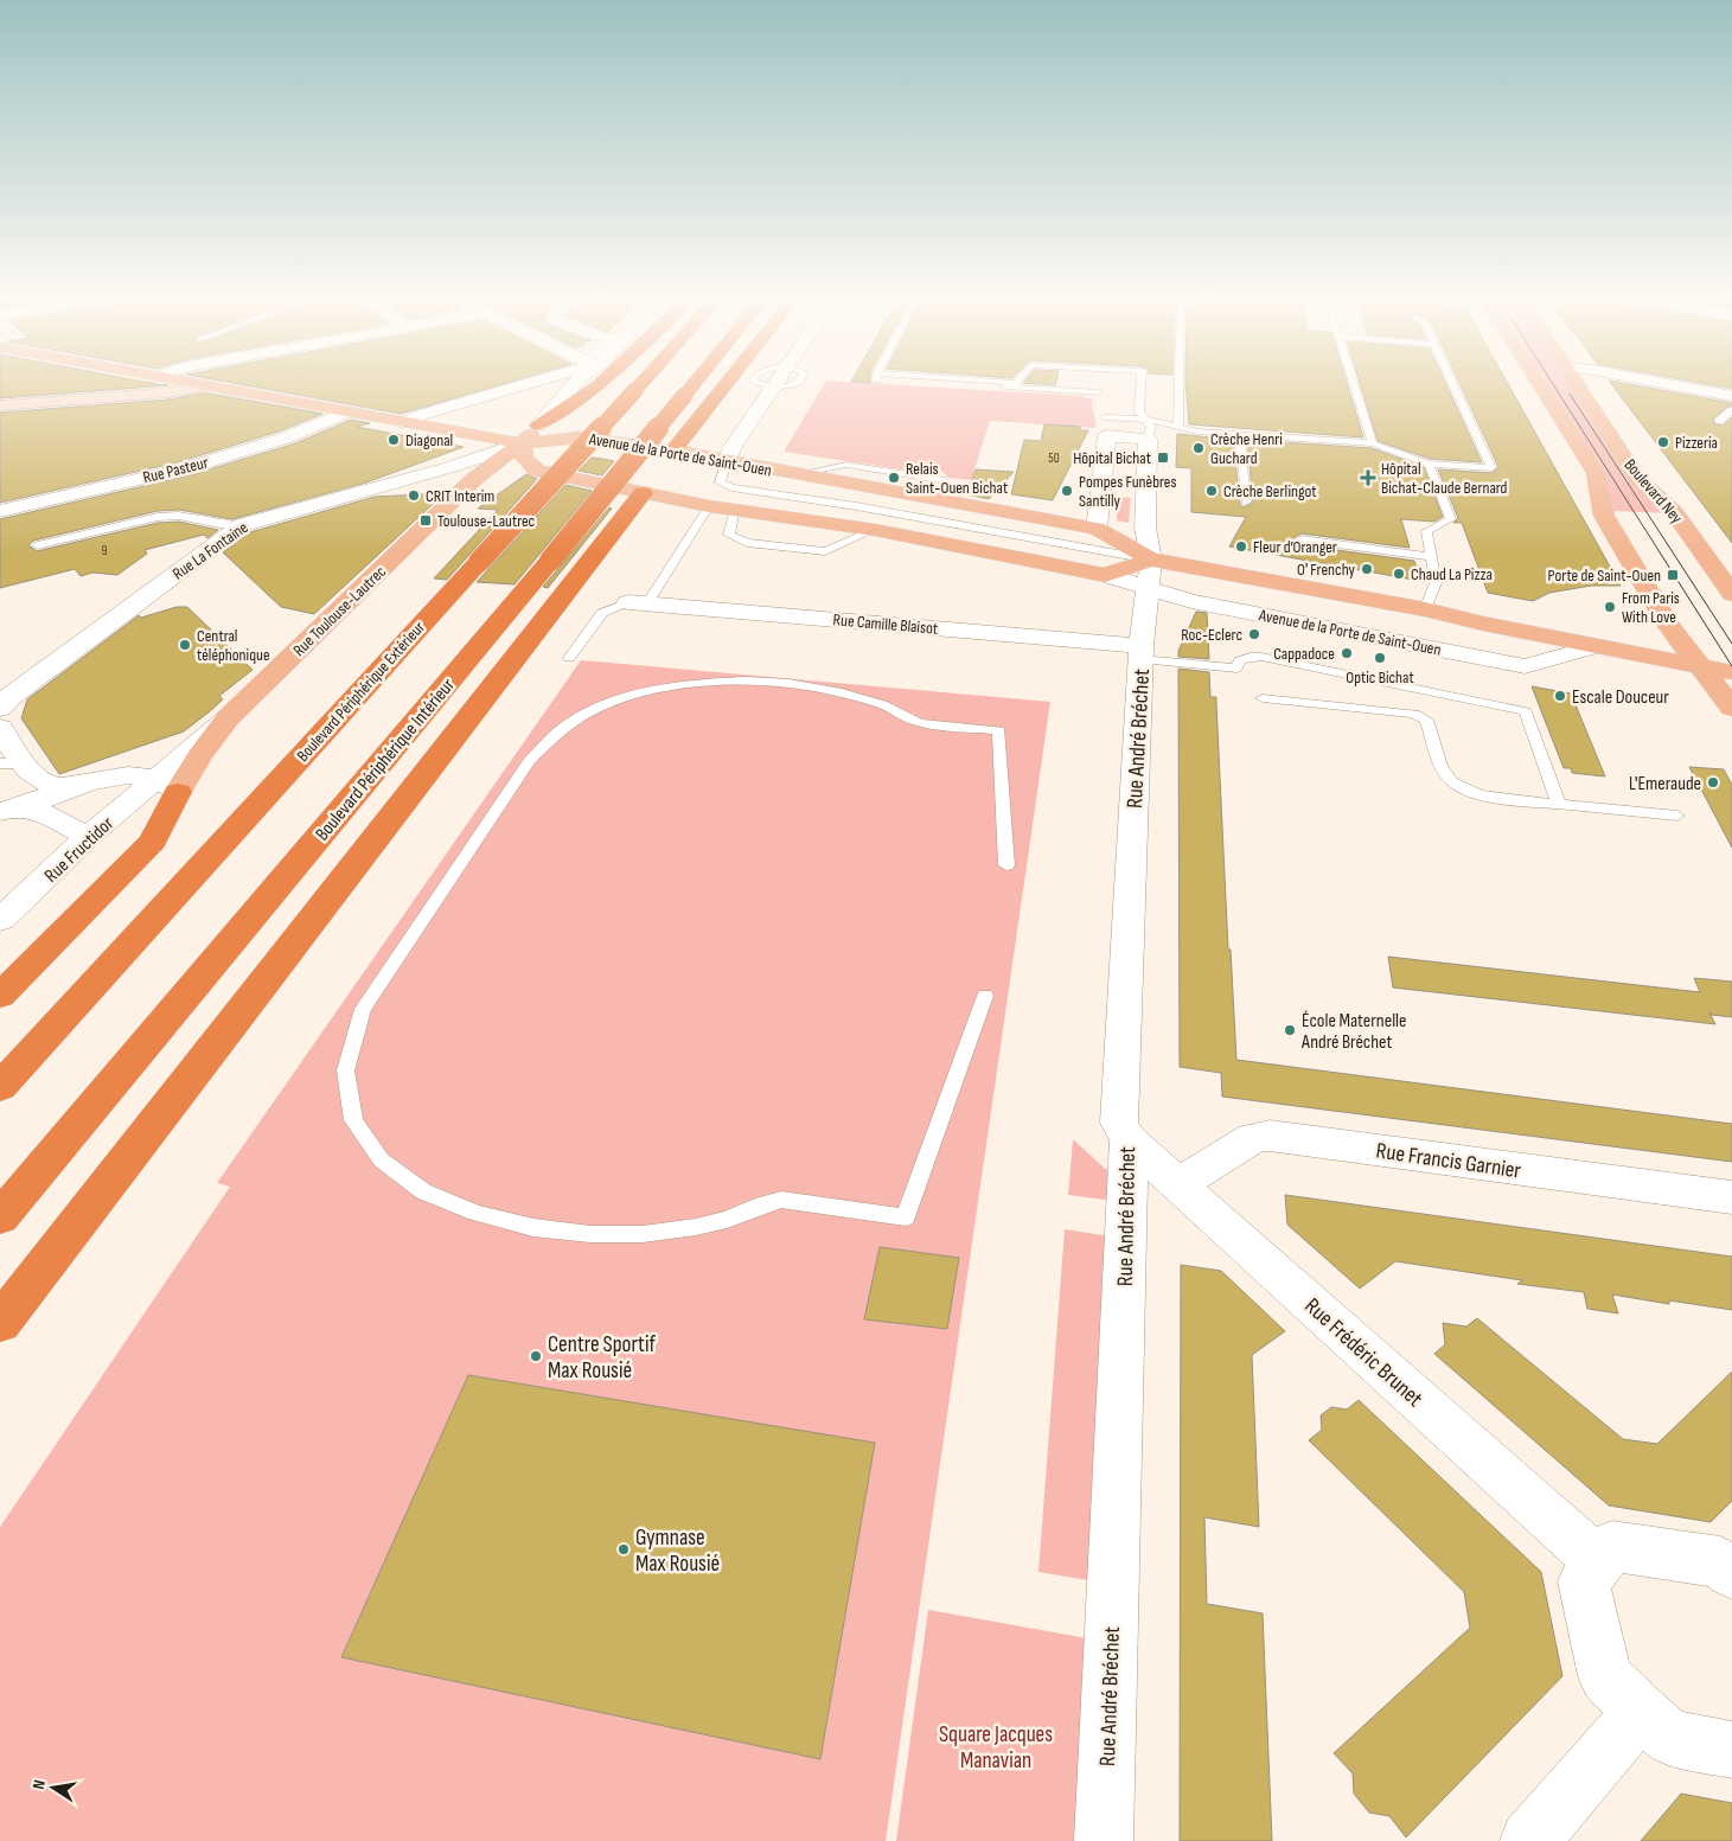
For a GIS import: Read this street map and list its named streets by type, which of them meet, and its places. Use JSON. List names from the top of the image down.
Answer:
{
  "streets": {
    "highway": ["Boulevard Périphérique Extérieur", "Boulevard Périphérique Intérieur"],
    "main road": ["Avenue de la Porte de Saint-Ouen", "Boulevard Ney", "Rue Toulouse-Lautrec"],
    "street": [
      "Rue Pasteur",
      "Rue La Fontaine",
      "Rue Camille Blaisot",
      "Rue André Bréchet",
      "Rue Fructidor",
      "Rue Francis Garnier",
      "Rue Frédéric Brunet"
    ]
  },
  "crossings": [
    ["Avenue de la Porte de Saint-Ouen", "Boulevard Ney"],
    ["Avenue de la Porte de Saint-Ouen", "Rue La Fontaine"],
    ["Avenue de la Porte de Saint-Ouen", "Rue Toulouse-Lautrec"],
    ["Avenue de la Porte de Saint-Ouen", "Rue André Bréchet"],
    ["Rue La Fontaine", "Rue Toulouse-Lautrec"],
    ["Rue Toulouse-Lautrec", "Rue Fructidor"],
    ["Rue Camille Blaisot", "Rue André Bréchet"],
    ["Rue André Bréchet", "Rue Frédéric Brunet"],
    ["Rue Francis Garnier", "Rue Frédéric Brunet"]
  ],
  "parks": ["Square Jacques Manavian"],
  "places": {
    "other": [
      "Diagonal",
      "Pizzeria",
      "Crèche Henri Guchard",
      "Relais Saint-Ouen Bichat",
      "Pompes Funèbres Santilly",
      "Crèche Berlingot",
      "CRIT Interim",
      "Fleur d’Oranger",
      "O' Frenchy",
      "Chaud La Pizza",
      "From Paris With Love",
      "Roc-Eclerc",
      "Central téléphonique",
      "Cappadoce",
      "Optic Bichat",
      "Escale Douceur",
      "L'Emeraude",
      "École Maternelle André Bréchet",
      "Centre Sportif Max Rousié",
      "Gymnase Max Rousié"
    ],
    "transit": ["Hôpital Bichat", "Toulouse-Lautrec", "Porte de Saint-Ouen"],
    "health": ["Hôpital Bichat-Claude Bernard"]
  },
  "house_numbers": ["50", "9"],
  "north": "left"
}
